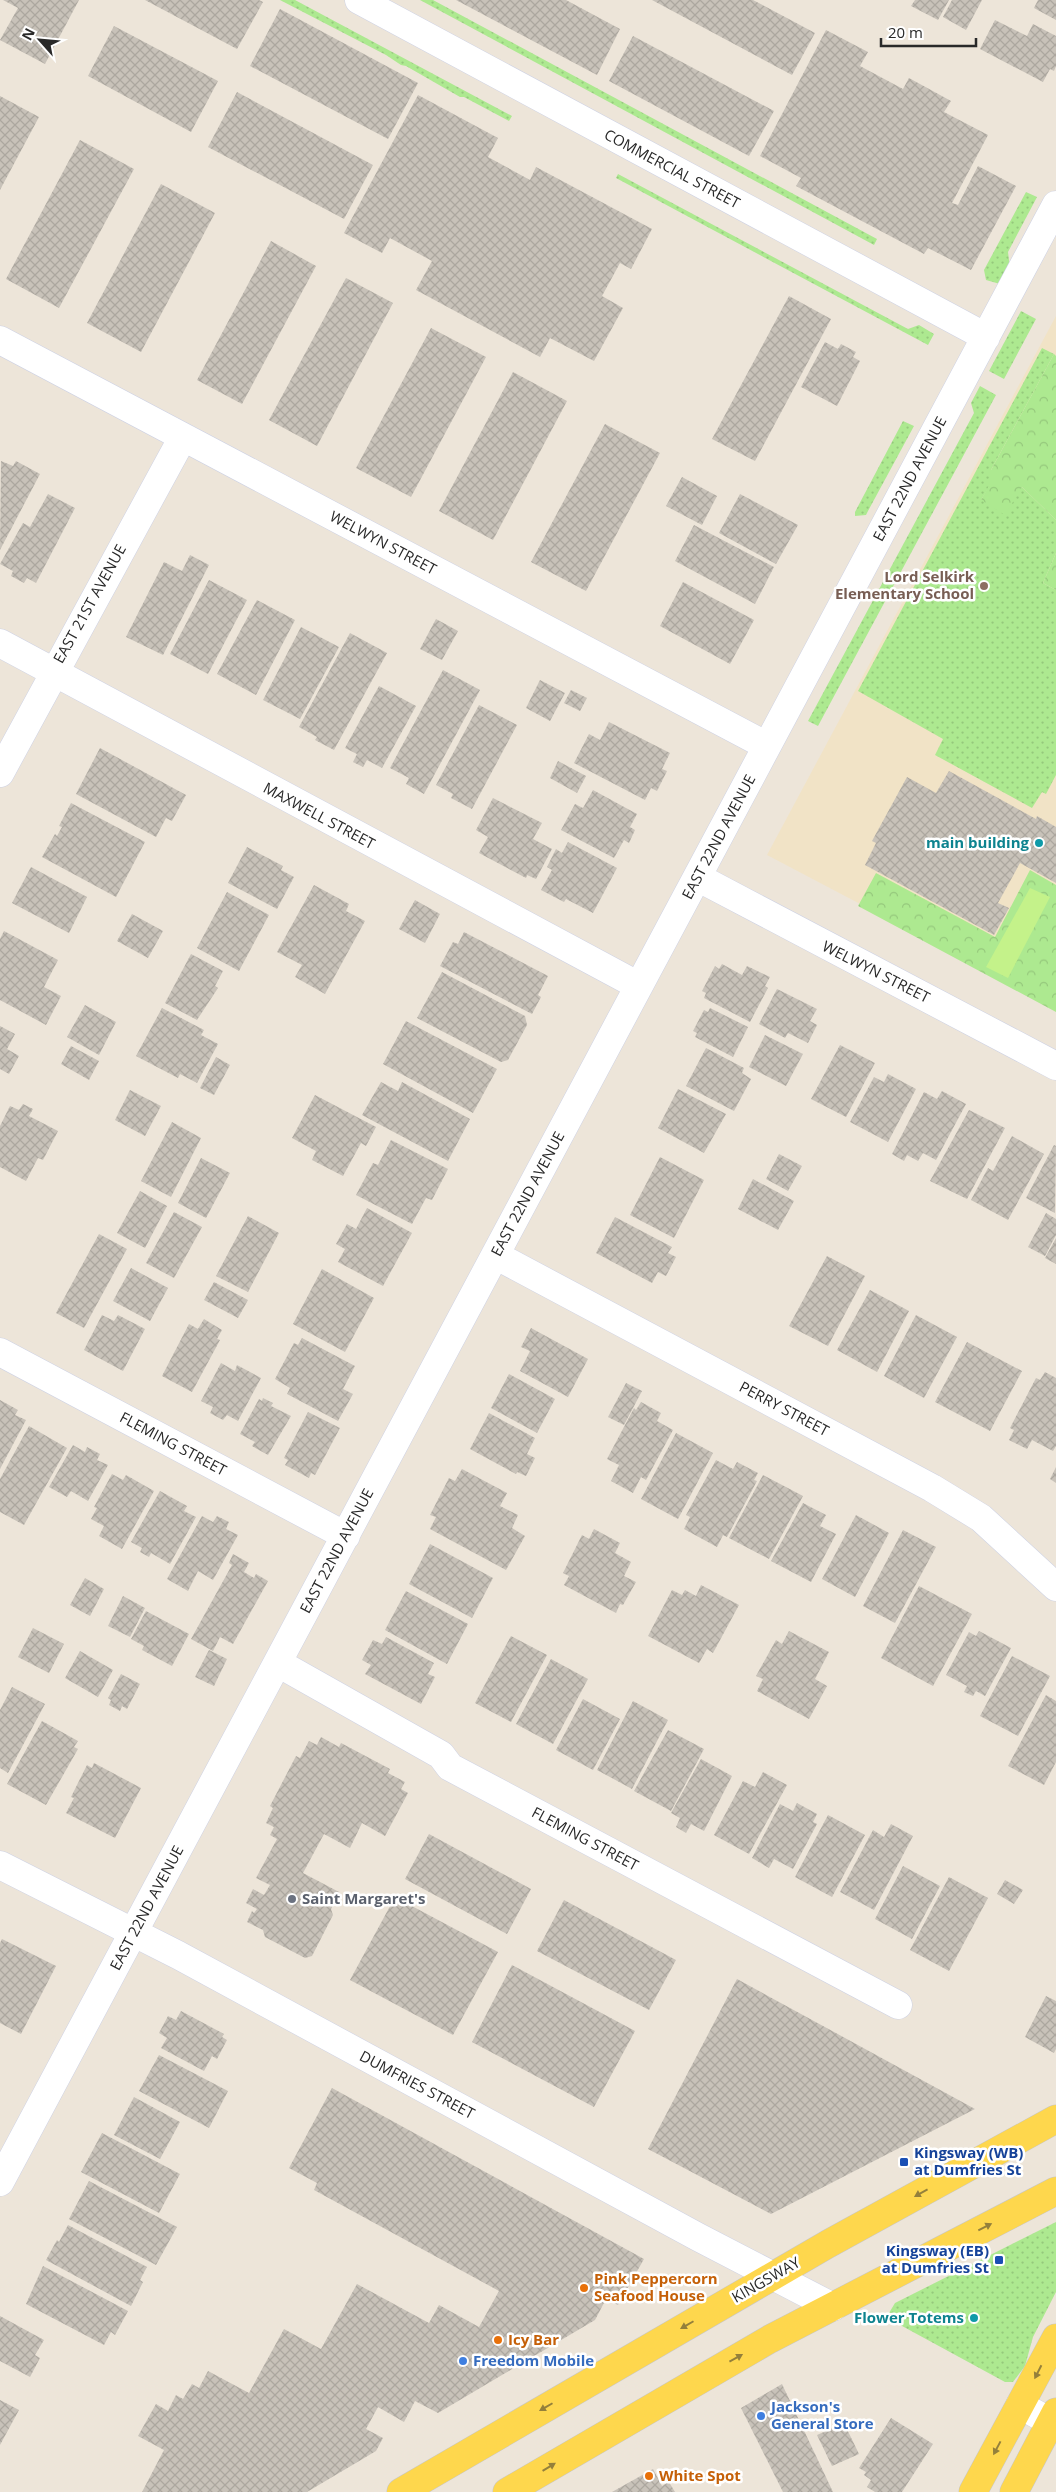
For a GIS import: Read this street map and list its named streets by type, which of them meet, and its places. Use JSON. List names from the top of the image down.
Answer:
{
  "streets": {
    "main road": ["KINGSWAY"],
    "street": [
      "COMMERCIAL STREET",
      "EAST 22ND AVENUE",
      "WELWYN STREET",
      "EAST 21ST AVENUE",
      "MAXWELL STREET",
      "PERRY STREET",
      "FLEMING STREET",
      "DUMFRIES STREET"
    ]
  },
  "crossings": [
    ["COMMERCIAL STREET", "EAST 22ND AVENUE"],
    ["EAST 22ND AVENUE", "WELWYN STREET"],
    ["EAST 22ND AVENUE", "MAXWELL STREET"],
    ["EAST 22ND AVENUE", "PERRY STREET"],
    ["EAST 22ND AVENUE", "FLEMING STREET"],
    ["EAST 22ND AVENUE", "DUMFRIES STREET"],
    ["WELWYN STREET", "EAST 21ST AVENUE"],
    ["EAST 21ST AVENUE", "MAXWELL STREET"],
    ["DUMFRIES STREET", "KINGSWAY"]
  ],
  "places": {
    "other": [
      "Lord Selkirk Elementary School",
      "main building",
      "Saint Margaret's",
      "Pink Peppercorn Seafood House",
      "Flower Totems",
      "Icy Bar",
      "Freedom Mobile",
      "Jackson's General Store",
      "White Spot"
    ],
    "transit": ["Kingsway (WB) at Dumfries St", "Kingsway (EB) at Dumfries St"]
  },
  "scale_bar": "20 m",
  "north": "top left"
}
